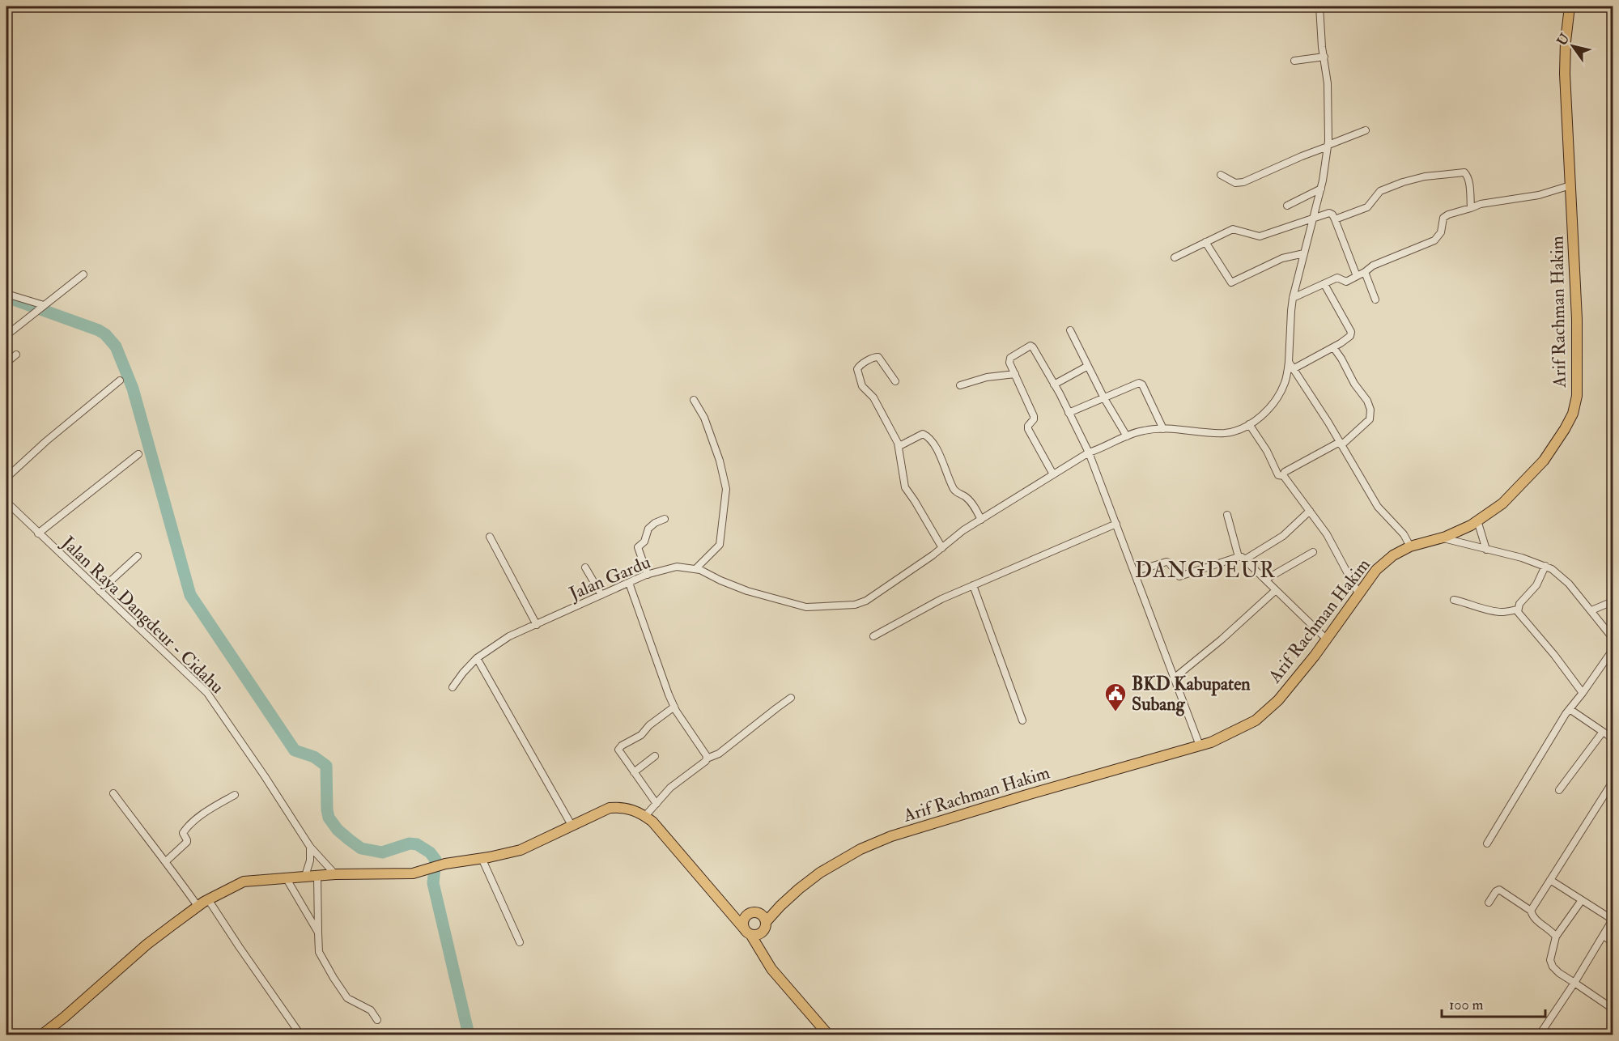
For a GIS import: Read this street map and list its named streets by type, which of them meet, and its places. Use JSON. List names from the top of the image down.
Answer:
{
  "streets": {
    "main road": ["Arif Rachman Hakim"],
    "street": ["Jalan Gardu", "Jalan Raya Dangdeur - Cidahu"]
  },
  "districts": ["DANGDEUR"],
  "places": {
    "public building": ["BKD Kabupaten Subang"]
  },
  "scale_bar": "100 m",
  "north": "top left"
}
